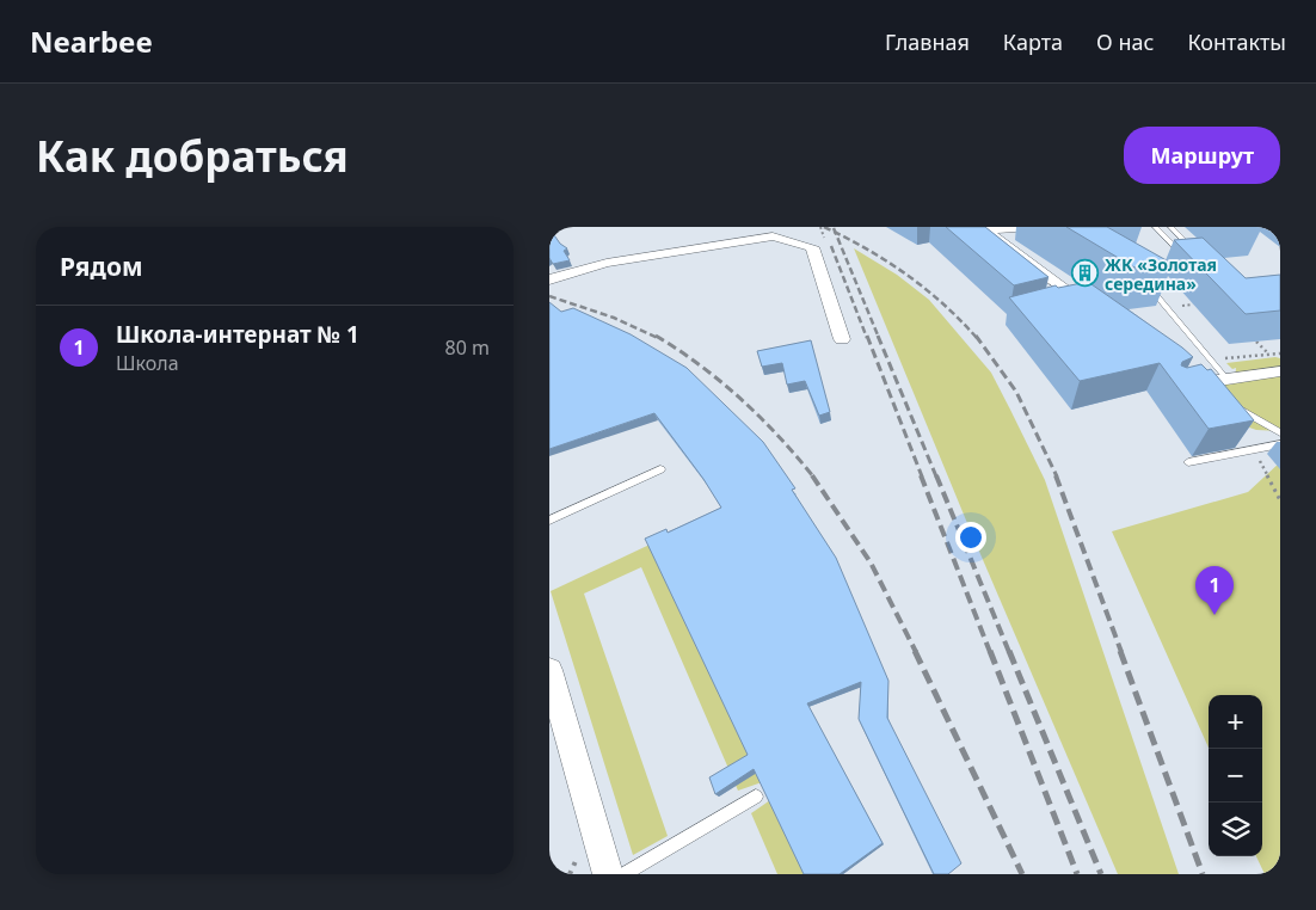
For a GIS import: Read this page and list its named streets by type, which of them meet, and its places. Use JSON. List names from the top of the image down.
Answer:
{
  "places": {
    "building": ["ЖК «Золотая середина»"]
  },
  "page": {
    "header": "Nearbee",
    "nav": [
      "Главная",
      "Карта",
      "О нас",
      "Контакты"
    ],
    "buttons": "Маршрут",
    "title": "Как добраться",
    "heading": "Рядом",
    "list": [
      {
        "mark": "1",
        "name": "Школа-интернат № 1",
        "note": "Школа",
        "value": "80 m"
      }
    ],
    "pins": "1",
    "map_buttons": ["+", "−"]
  }
}
